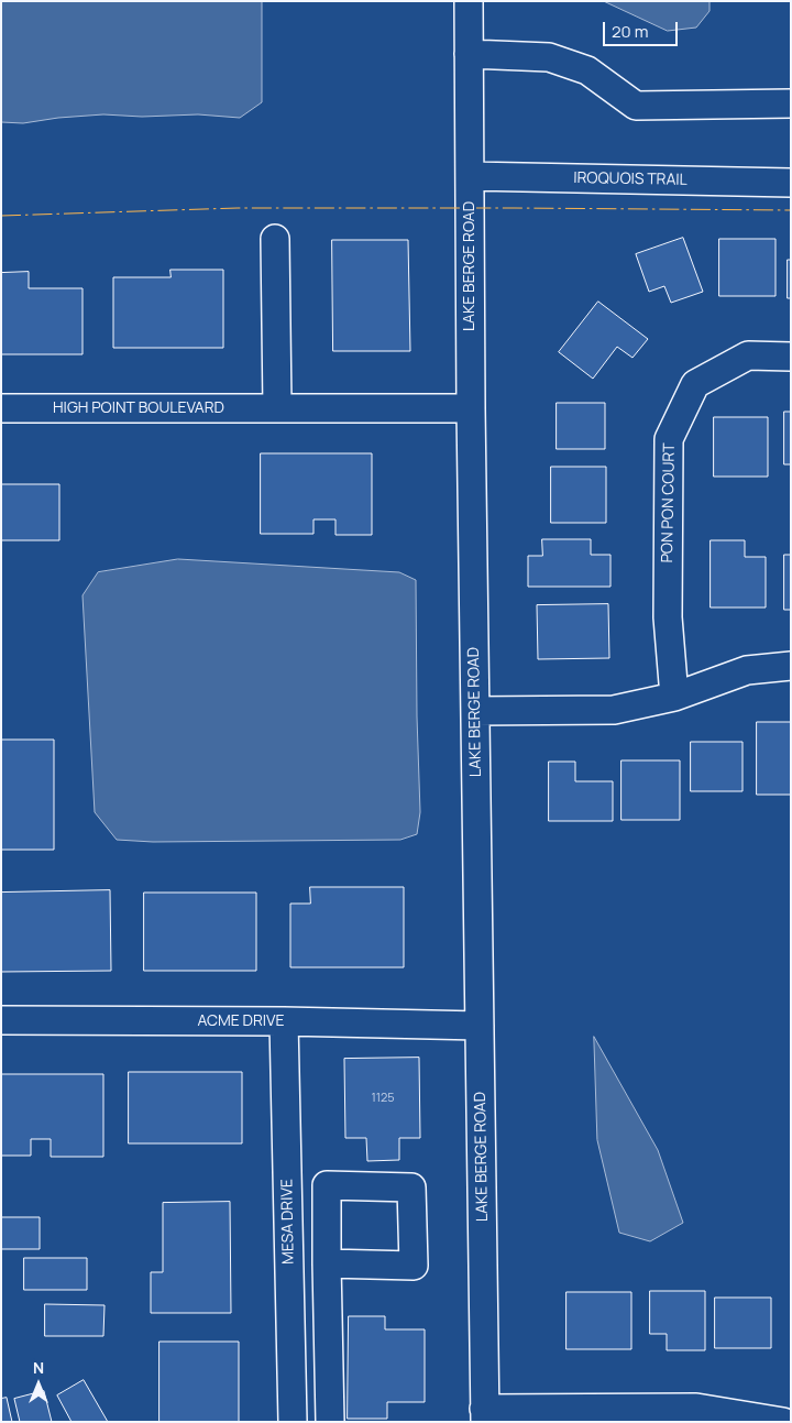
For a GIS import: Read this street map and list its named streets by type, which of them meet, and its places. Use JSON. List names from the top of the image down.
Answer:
{
  "streets": {
    "street": [
      "IROQUOIS TRAIL",
      "LAKE BERGE ROAD",
      "HIGH POINT BOULEVARD",
      "PON PON COURT",
      "ACME DRIVE",
      "MESA DRIVE"
    ]
  },
  "crossings": [
    ["IROQUOIS TRAIL", "LAKE BERGE ROAD"],
    ["LAKE BERGE ROAD", "HIGH POINT BOULEVARD"],
    ["LAKE BERGE ROAD", "ACME DRIVE"],
    ["ACME DRIVE", "MESA DRIVE"]
  ],
  "house_numbers": ["1125"],
  "scale_bar": "20 m",
  "north": "top"
}
